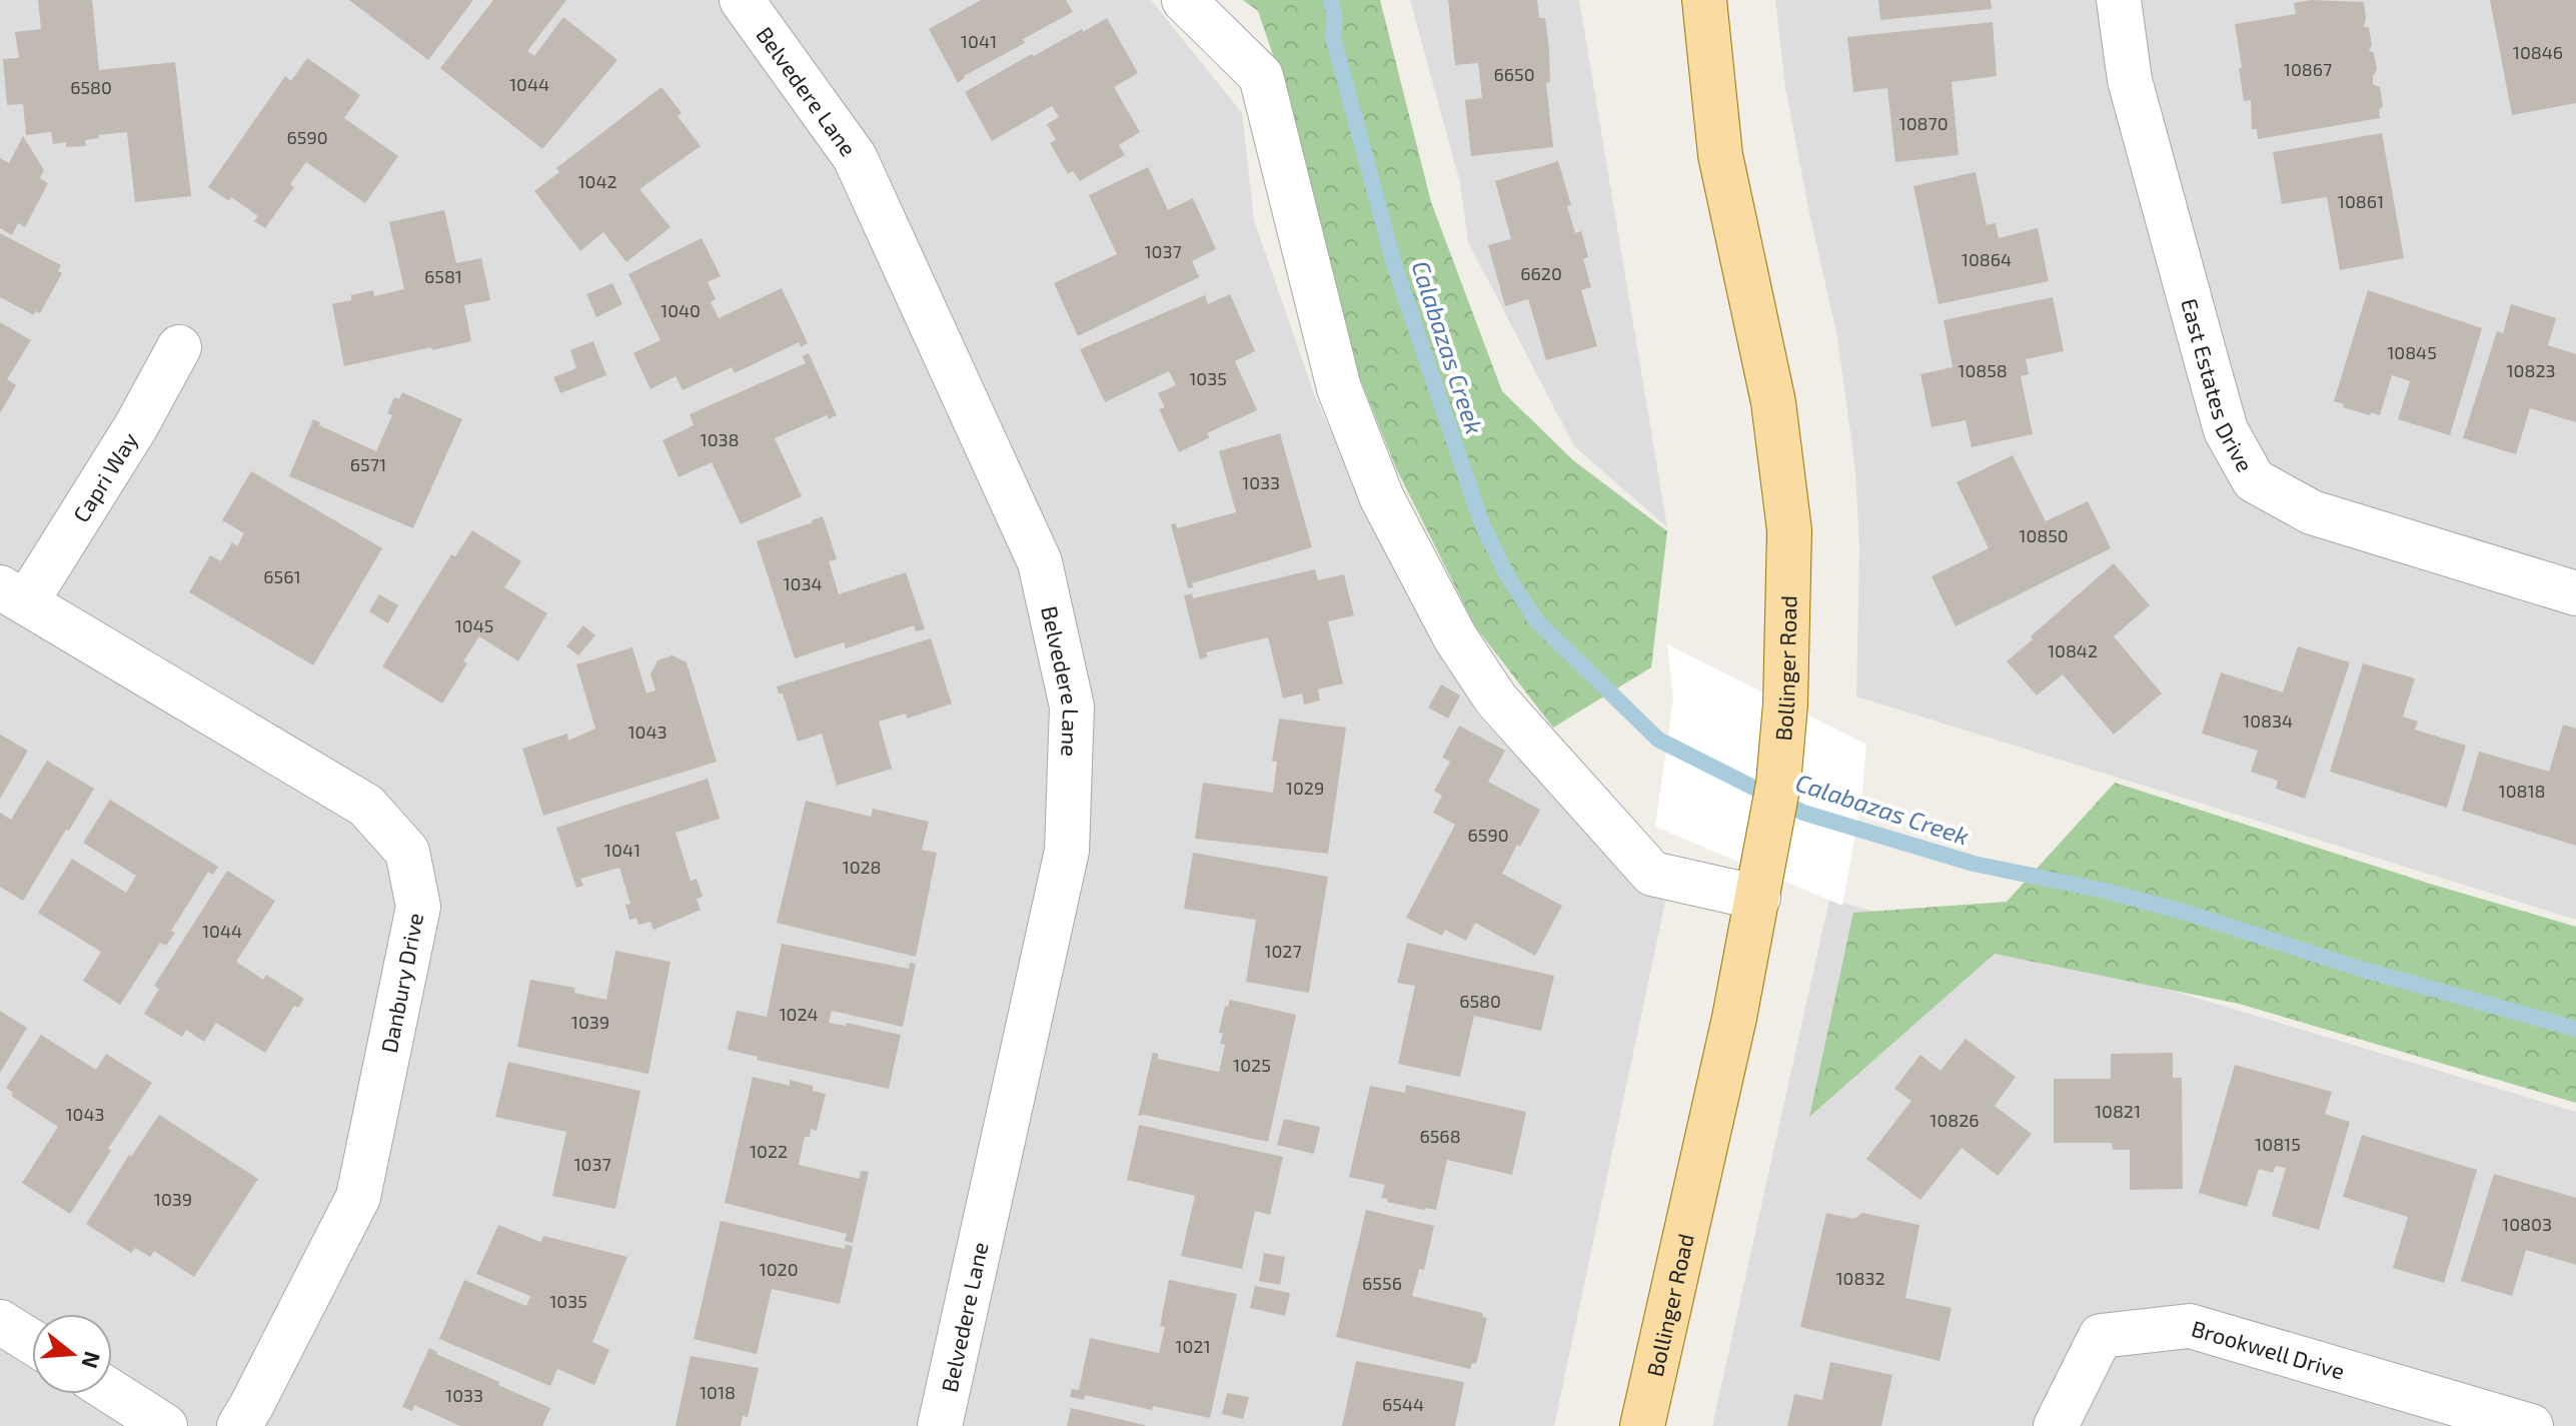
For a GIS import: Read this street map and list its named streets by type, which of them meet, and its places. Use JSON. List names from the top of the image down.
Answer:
{
  "streets": {
    "main road": ["Bollinger Road"],
    "street": [
      "Belvedere Lane",
      "East Estates Drive",
      "Capri Way",
      "Danbury Drive",
      "Brookwell Drive"
    ]
  },
  "crossings": [
    ["Capri Way", "Danbury Drive"]
  ],
  "water": ["Calabazas Creek"],
  "house_numbers": [
    "1041",
    "10846",
    "10867",
    "6650",
    "1044",
    "6580",
    "10870",
    "6590",
    "1042",
    "10861",
    "1037",
    "10864",
    "6620",
    "6581",
    "1040",
    "10845",
    "10858",
    "10823",
    "1035",
    "1038",
    "6571",
    "1033",
    "10850",
    "6561",
    "1034",
    "1045",
    "10842",
    "10834",
    "1043",
    "1029",
    "10818",
    "6590",
    "1041",
    "1028",
    "1044",
    "1027",
    "6580",
    "1024",
    "1039",
    "1025",
    "10821",
    "1043",
    "10826",
    "6568",
    "10815",
    "1022",
    "1037",
    "1039",
    "10803",
    "1020",
    "10832",
    "6556",
    "1035",
    "1021",
    "1018",
    "1033",
    "6544"
  ],
  "north": "right"
}
